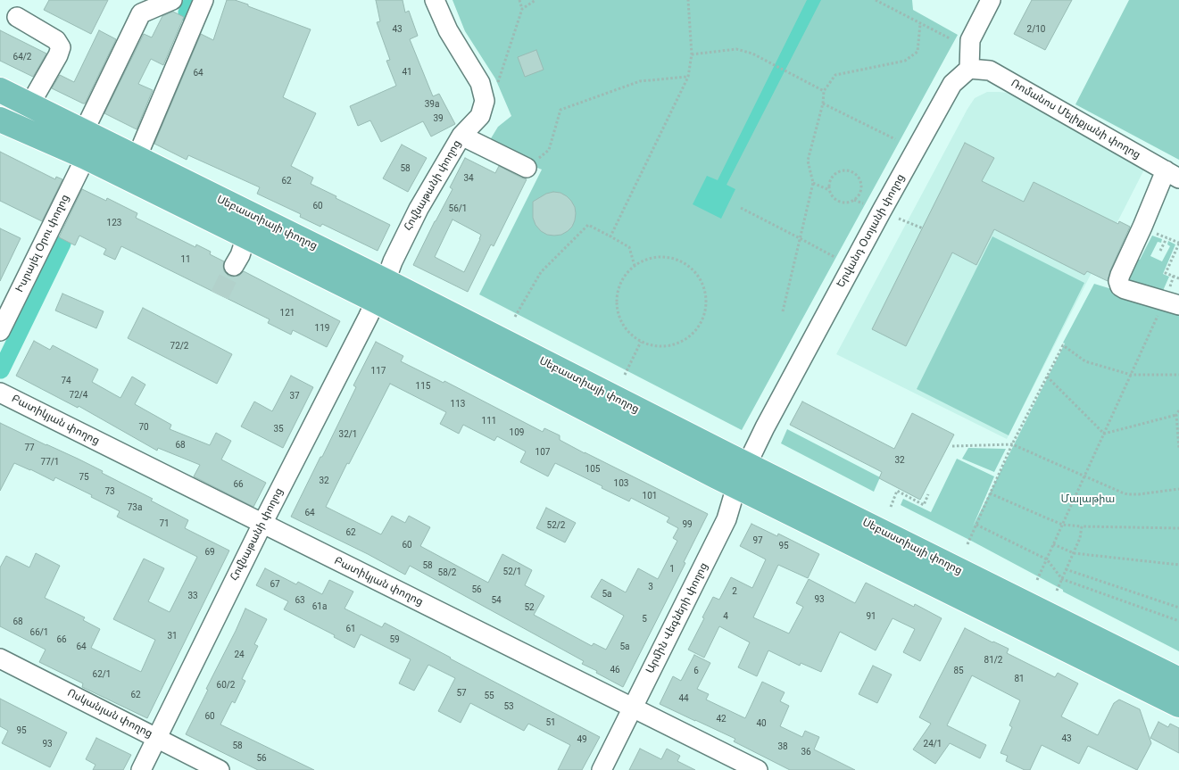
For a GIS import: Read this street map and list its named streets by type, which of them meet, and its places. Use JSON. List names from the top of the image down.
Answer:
{
  "streets": {
    "main road": ["Սեբաստիայի փողոց"],
    "street": [
      "Ռոմանոս Մելիքյանի փողոց",
      "Հովնաթանի փողոց",
      "Երվանդ Օտյանի փողոց",
      "Իսրայել Օրու փողոց",
      "Բատիկյան փողոց",
      "Արմին Վեգների փողոց",
      "Ոսկանյան փողոց"
    ]
  },
  "crossings": [
    ["Ռոմանոս Մելիքյանի փողոց", "Երվանդ Օտյանի փողոց"],
    ["Հովնաթանի փողոց", "Սեբաստիայի փողոց"],
    ["Հովնաթանի փողոց", "Բատիկյան փողոց"],
    ["Հովնաթանի փողոց", "Ոսկանյան փողոց"],
    ["Սեբաստիայի փողոց", "Երվանդ Օտյանի փողոց"],
    ["Սեբաստիայի փողոց", "Իսրայել Օրու փողոց"],
    ["Սեբաստիայի փողոց", "Արմին Վեգների փողոց"],
    ["Երվանդ Օտյանի փողոց", "Արմին Վեգների փողոց"],
    ["Բատիկյան փողոց", "Արմին Վեգների փողոց"]
  ],
  "parks": ["Մալաթիա"],
  "house_numbers": [
    "43",
    "2/10",
    "64/2",
    "41",
    "64",
    "39a",
    "39",
    "58",
    "34",
    "62",
    "60",
    "56/1",
    "123",
    "11",
    "121",
    "119",
    "72/2",
    "117",
    "74",
    "115",
    "72/4",
    "37",
    "113",
    "111",
    "70",
    "35",
    "109",
    "32/1",
    "68",
    "77",
    "107",
    "32",
    "77/1",
    "105",
    "75",
    "32",
    "103",
    "66",
    "73",
    "101",
    "73a",
    "64",
    "71",
    "99",
    "52/2",
    "62",
    "97",
    "60",
    "95",
    "69",
    "58",
    "1",
    "52/1",
    "58/2",
    "67",
    "3",
    "56",
    "2",
    "5a",
    "33",
    "93",
    "63",
    "54",
    "61a",
    "52",
    "4",
    "91",
    "5",
    "68",
    "61",
    "66/1",
    "31",
    "66",
    "59",
    "64",
    "5a",
    "24",
    "81/2",
    "46",
    "6",
    "85",
    "62/1",
    "81",
    "60/2",
    "57",
    "62",
    "55",
    "44",
    "53",
    "60",
    "42",
    "51",
    "40",
    "95",
    "43",
    "49",
    "93",
    "24/1",
    "58",
    "38",
    "36",
    "56"
  ]
}
